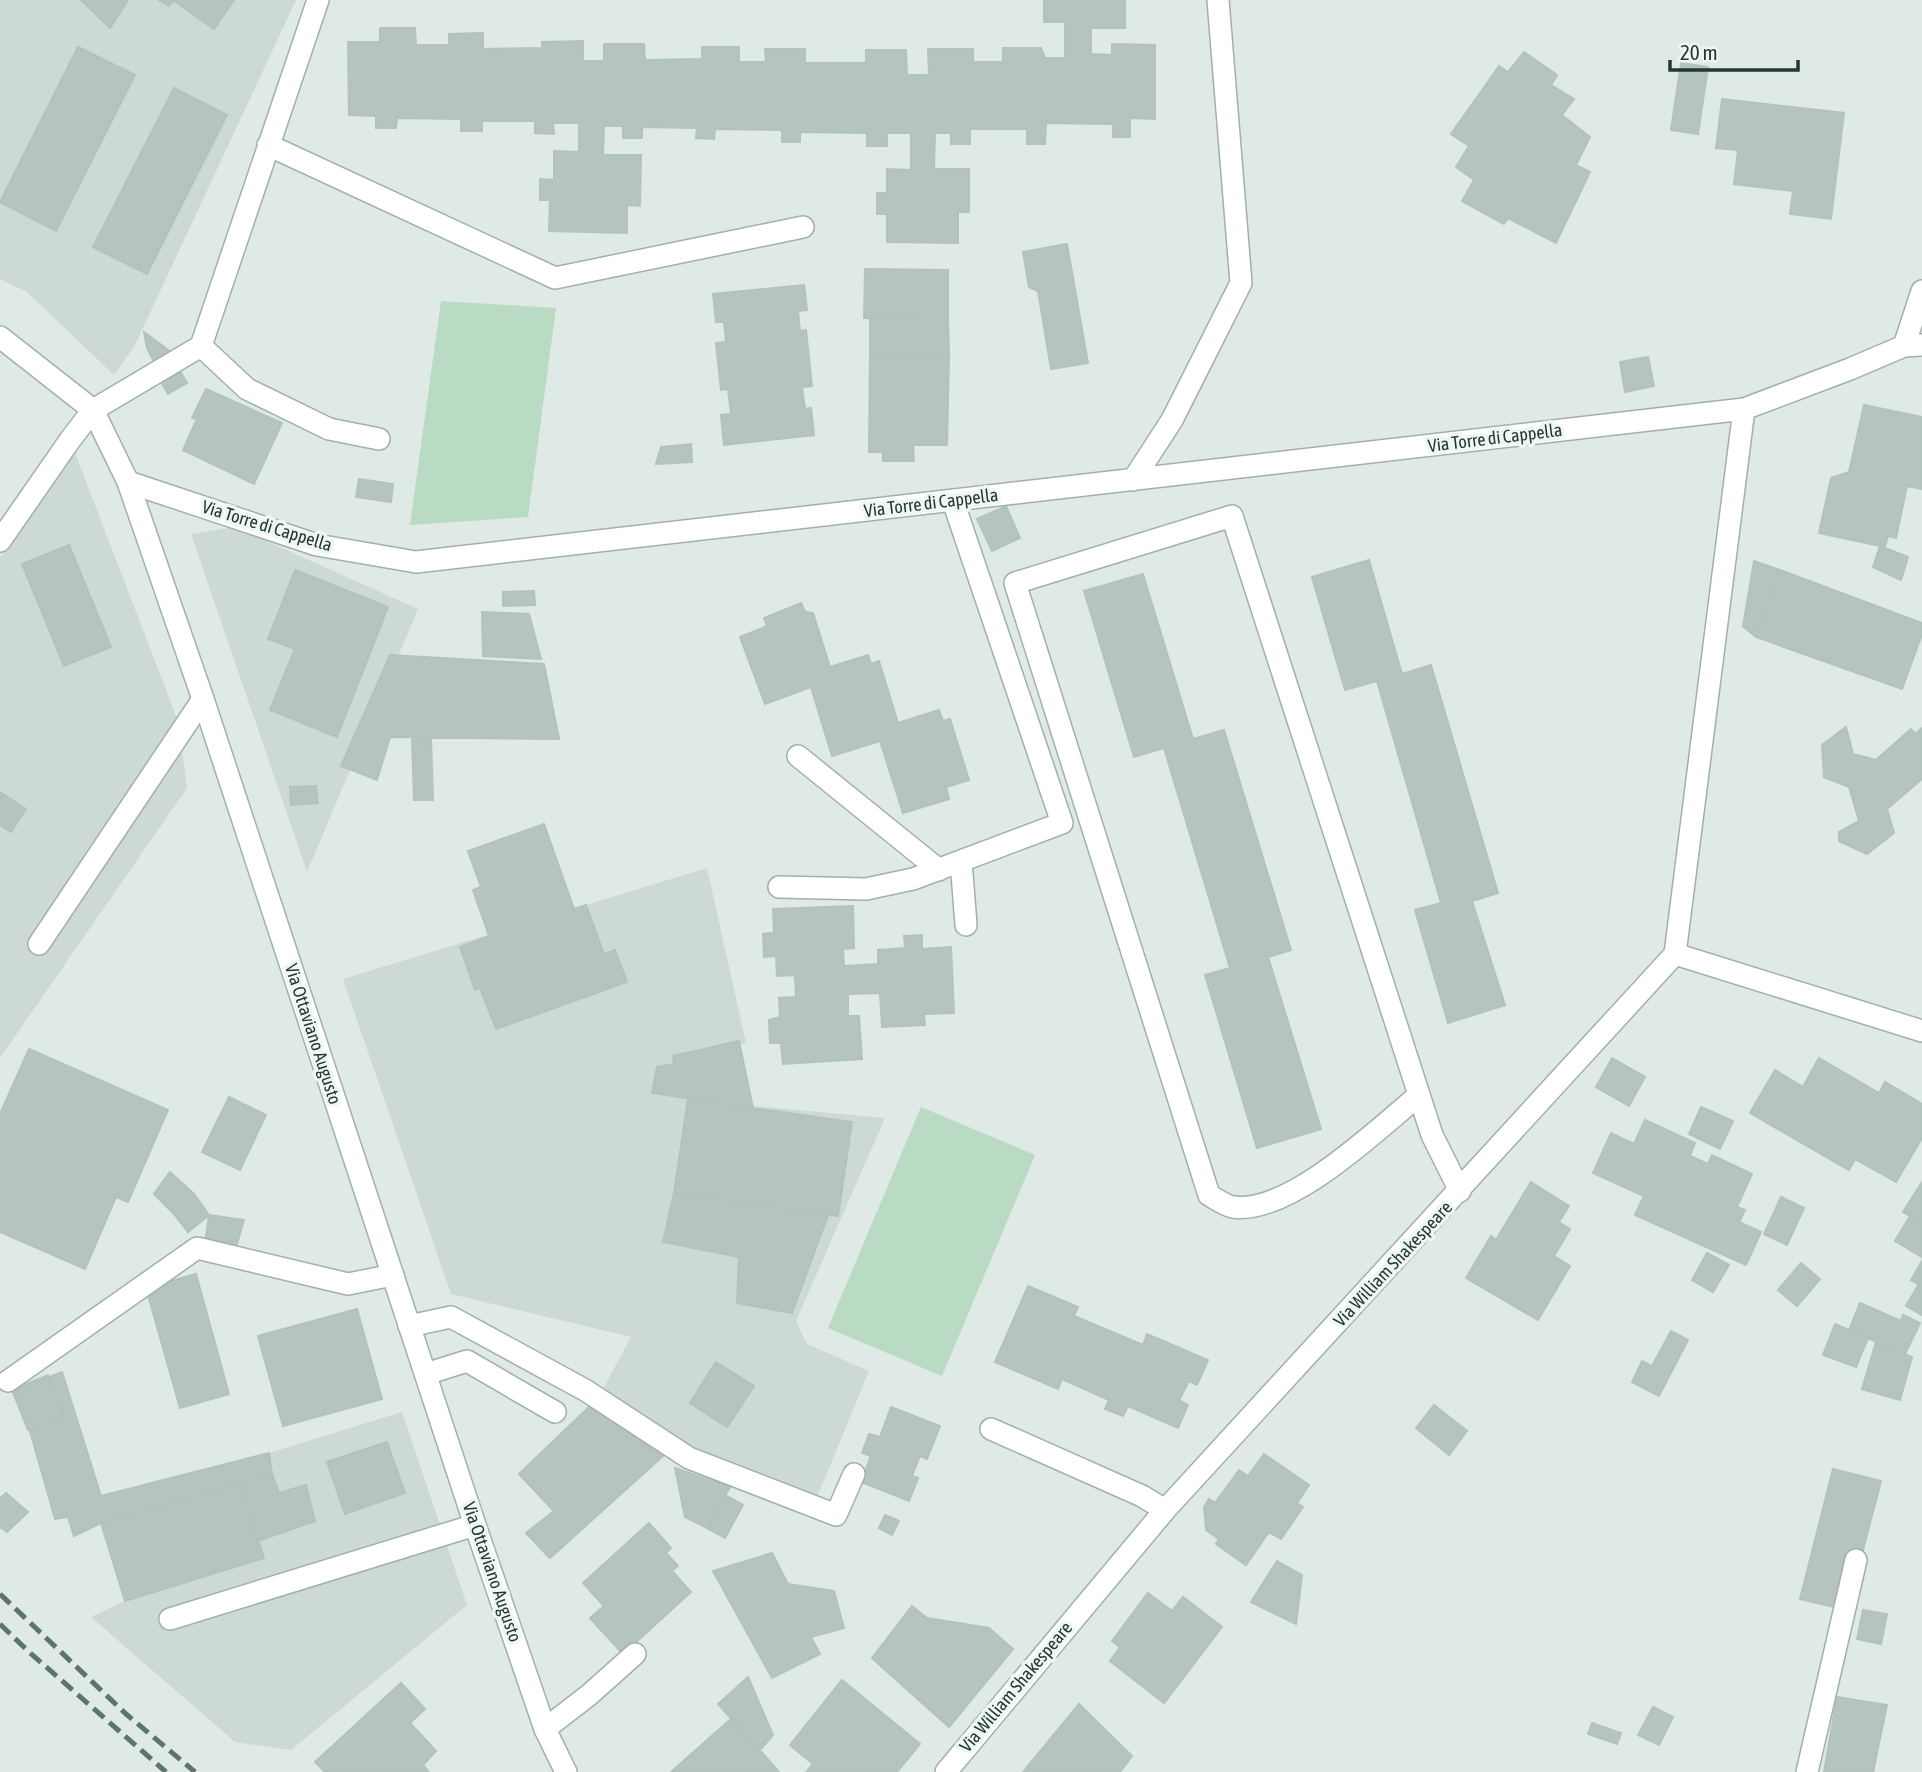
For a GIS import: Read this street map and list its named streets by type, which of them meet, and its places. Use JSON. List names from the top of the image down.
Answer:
{
  "streets": {
    "street": ["Via Torre di Cappella", "Via Ottaviano Augusto", "Via William Shakespeare"]
  },
  "crossings": [
    ["Via Torre di Cappella", "Via Ottaviano Augusto"]
  ],
  "scale_bar": "20 m"
}
